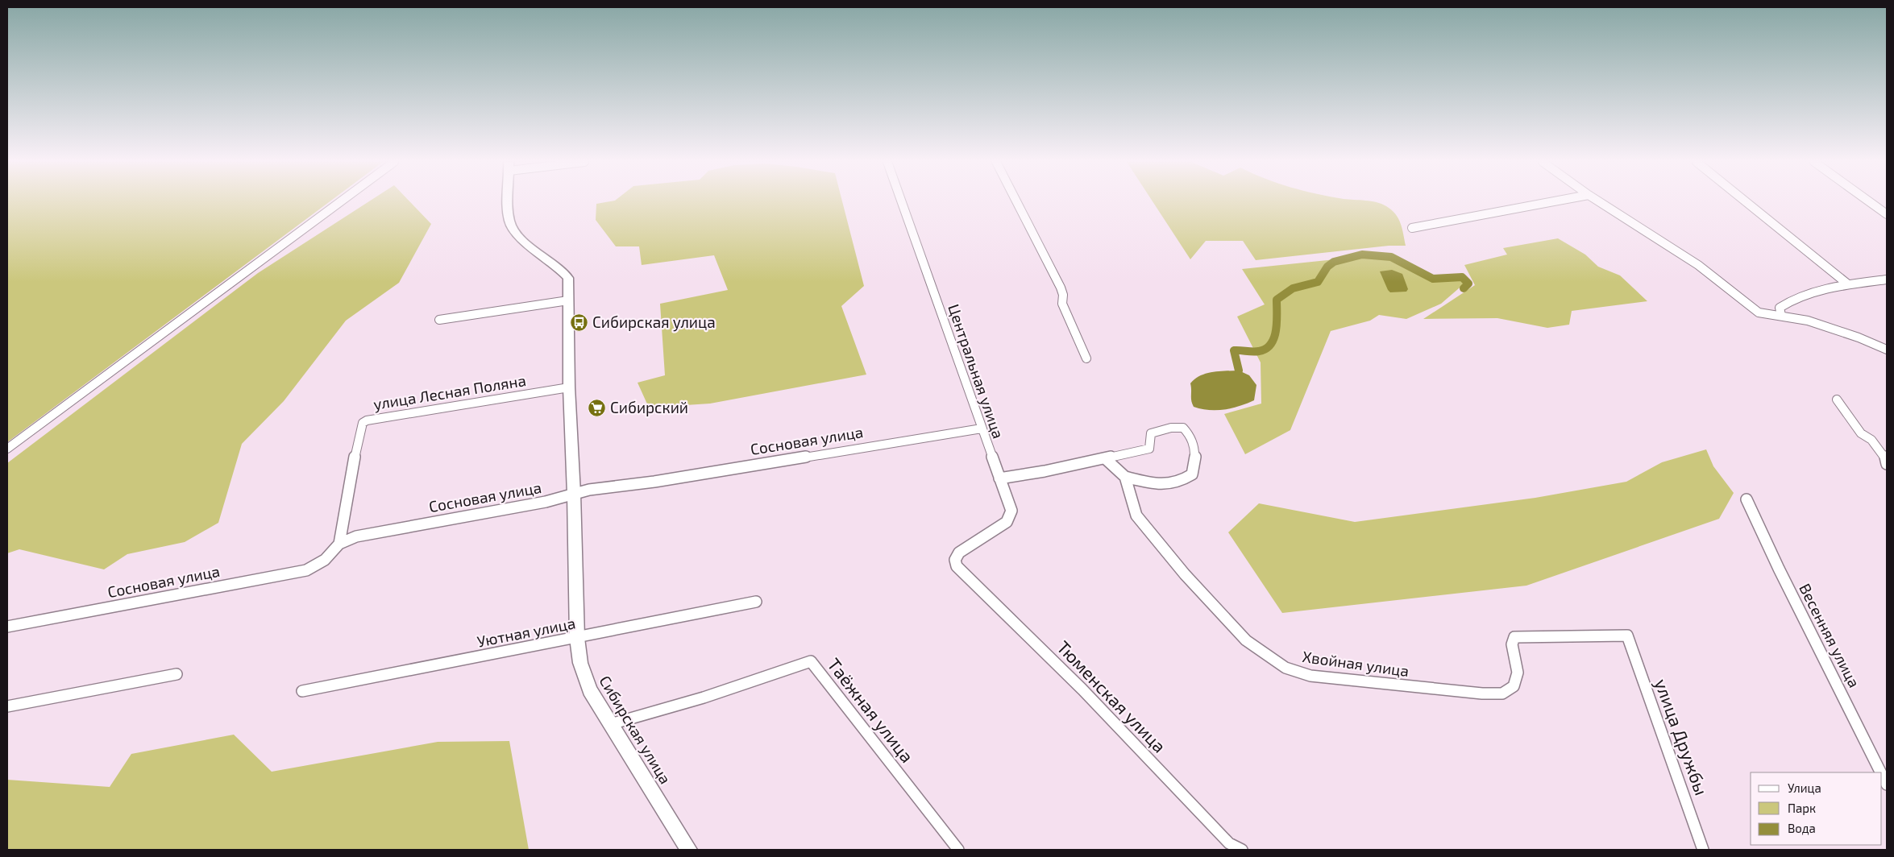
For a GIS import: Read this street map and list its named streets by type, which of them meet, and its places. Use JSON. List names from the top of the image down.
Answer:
{
  "streets": {
    "street": [
      "Центральная улица",
      "улица Лесная Поляна",
      "Сосновая улица",
      "Уютная улица",
      "Весенняя улица",
      "Хвойная улица",
      "Тюменская улица",
      "Таёжная улица",
      "Сибирская улица",
      "улица Дружбы"
    ]
  },
  "crossings": [
    ["Центральная улица", "Сосновая улица"],
    ["Центральная улица", "Тюменская улица"],
    ["улица Лесная Поляна", "Сосновая улица"],
    ["улица Лесная Поляна", "Сибирская улица"],
    ["Сосновая улица", "Сибирская улица"],
    ["Уютная улица", "Сибирская улица"],
    ["Хвойная улица", "улица Дружбы"],
    ["Таёжная улица", "Сибирская улица"]
  ],
  "places": {
    "bus stop": ["Сибирская улица"],
    "supermarket": ["Сибирский"]
  },
  "legend": ["Улица", "Парк", "Вода"]
}
